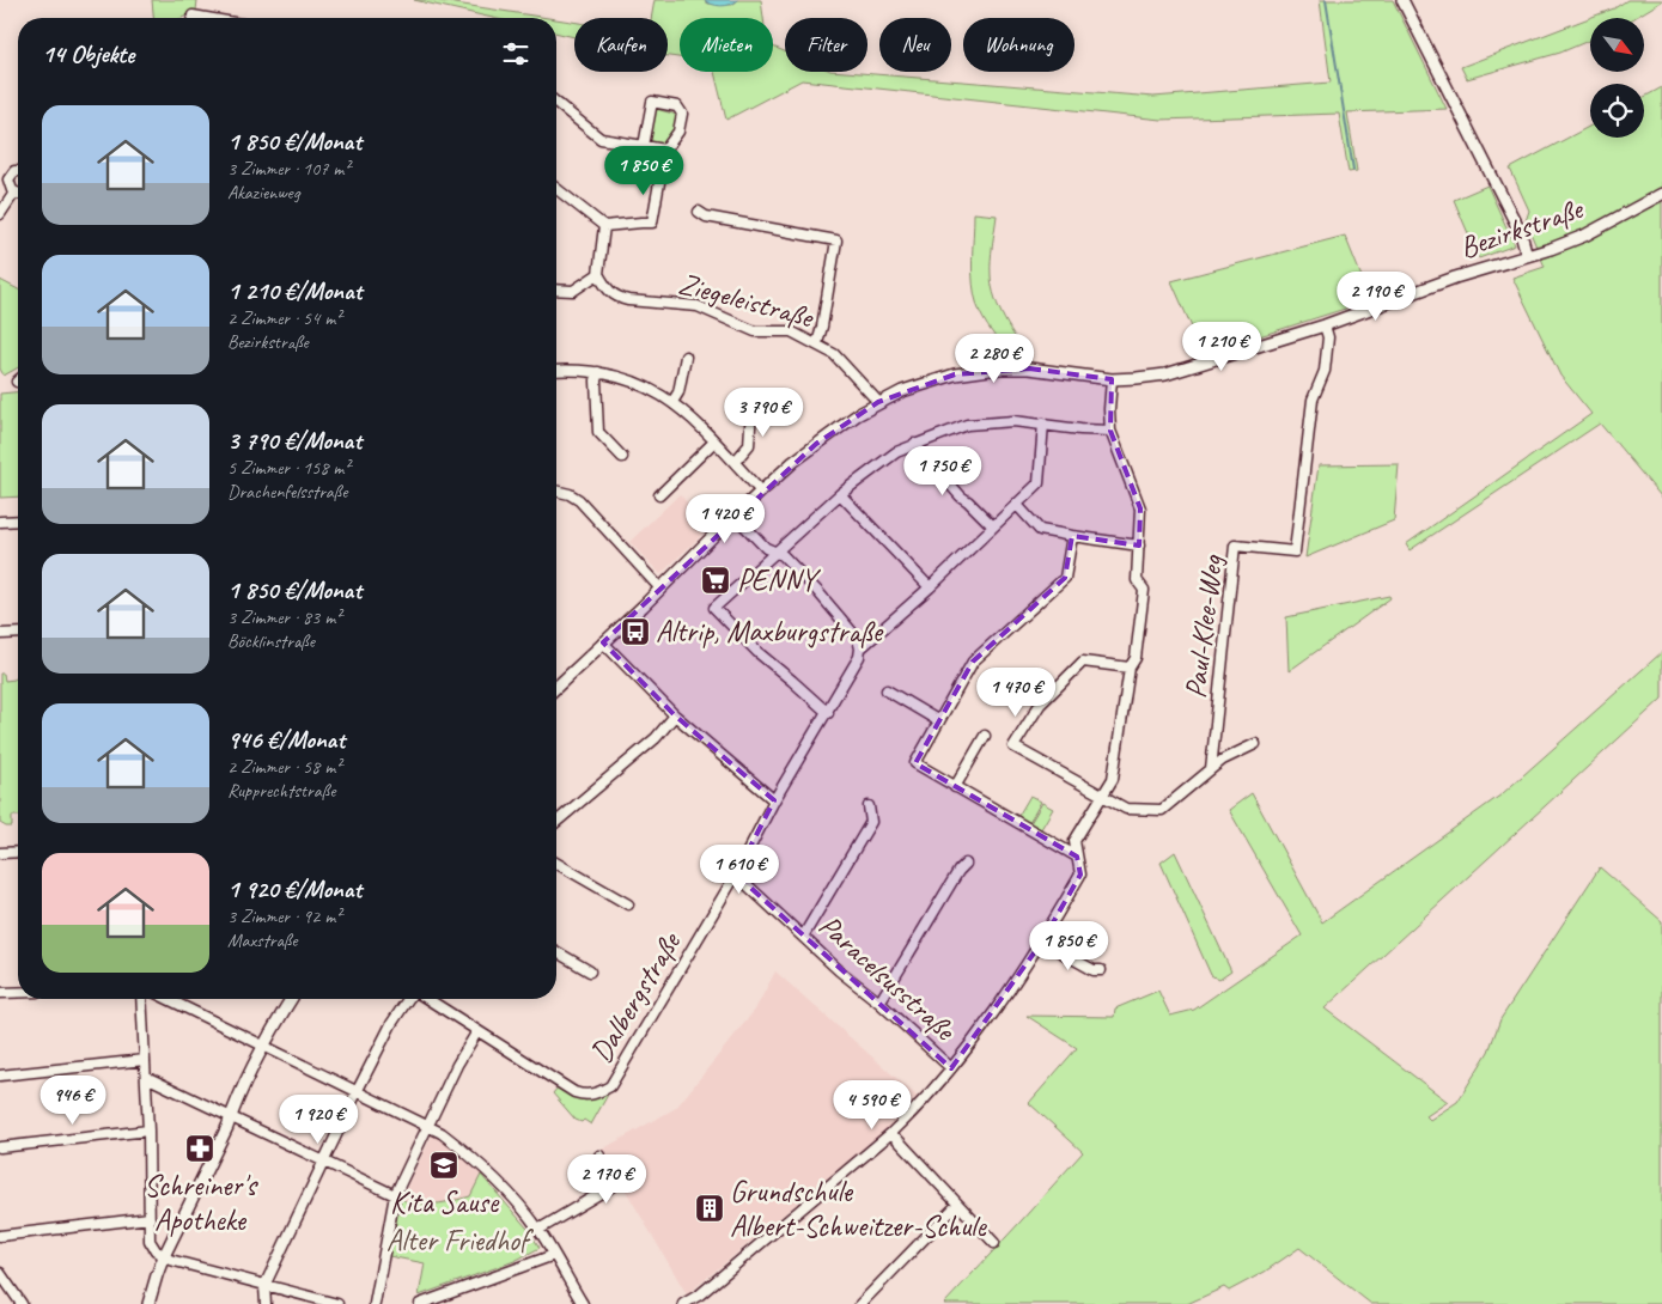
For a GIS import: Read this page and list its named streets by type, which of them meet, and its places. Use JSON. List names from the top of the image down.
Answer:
{
  "streets": {
    "street": [
      "Bezirkstraße",
      "Ziegeleistraße",
      "Paul-Klee-Weg",
      "Paracelsusstraße",
      "Dalbergstraße"
    ]
  },
  "crossings": [
    ["Bezirkstraße", "Ziegeleistraße"],
    ["Bezirkstraße", "Paul-Klee-Weg"],
    ["Paracelsusstraße", "Dalbergstraße"]
  ],
  "parks": ["Alter Friedhof"],
  "places": {
    "supermarket": ["PENNY"],
    "bus stop": ["Altrip, Maxburgstraße"],
    "pharmacy": ["Schreiner's Apotheke"],
    "school or university": ["Kita Sause"],
    "building": ["Grundschule Albert-Schweitzer-Schule"]
  },
  "north": "bottom right",
  "page": {
    "chip": [
      "Kaufen",
      "Mieten",
      "Filter",
      "Neu",
      "Wohnung"
    ],
    "heading": "14 Objekte",
    "list": [
      {
        "name": "1 850 €/Monat",
        "note": "3 Zimmer · 107 m² · Akazienweg"
      },
      {
        "name": "1 210 €/Monat",
        "note": "2 Zimmer · 54 m² · Bezirkstraße"
      },
      {
        "name": "3 790 €/Monat",
        "note": "5 Zimmer · 158 m² · Drachenfelsstraße"
      },
      {
        "name": "1 850 €/Monat",
        "note": "3 Zimmer · 83 m² · Böcklinstraße"
      },
      {
        "name": "946 €/Monat",
        "note": "2 Zimmer · 58 m² · Rupprechtstraße"
      },
      {
        "name": "1 920 €/Monat",
        "note": "3 Zimmer · 92 m² · Maxstraße"
      }
    ],
    "price": [
      "1 850 €",
      "2 190 €",
      "1 210 €",
      "2 280 €",
      "3 790 €",
      "1 750 €",
      "1 420 €",
      "1 470 €",
      "1 610 €",
      "1 850 €",
      "946 €",
      "4 590 €",
      "1 920 €",
      "2 170 €"
    ]
  }
}
